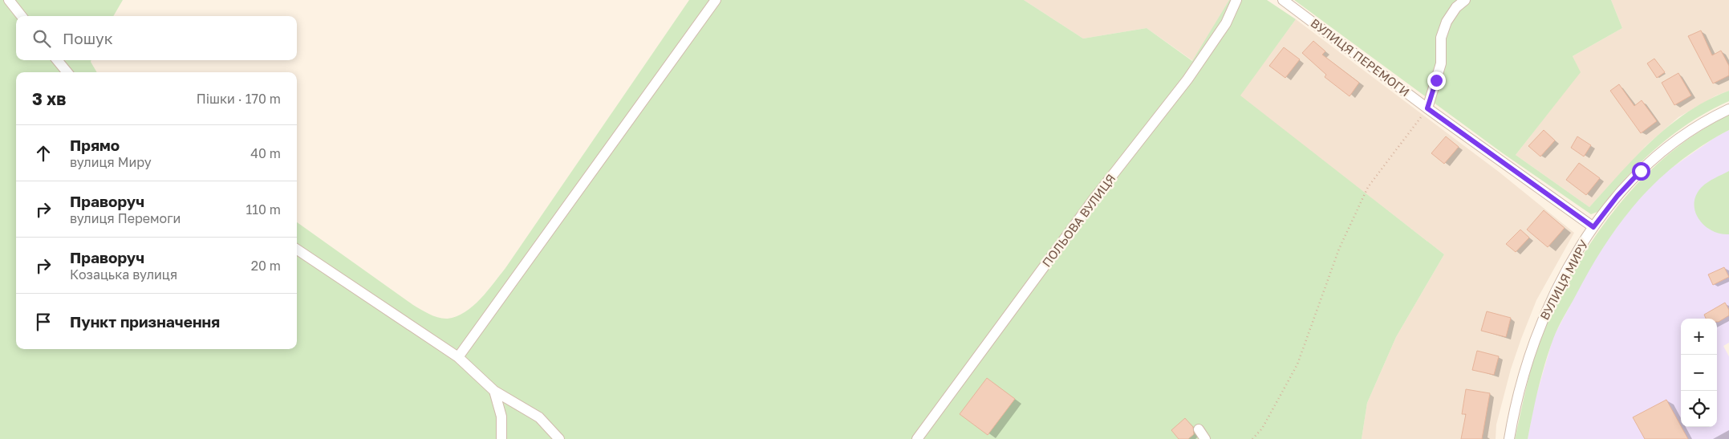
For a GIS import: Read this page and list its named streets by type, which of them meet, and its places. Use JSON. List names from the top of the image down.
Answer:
{
  "streets": {
    "street": ["ВУЛИЦЯ ПЕРЕМОГИ", "ПОЛЬОВА ВУЛИЦЯ", "ВУЛИЦЯ МИРУ"]
  },
  "crossings": [
    ["ВУЛИЦЯ ПЕРЕМОГИ", "ВУЛИЦЯ МИРУ"]
  ],
  "page": {
    "search": "Пошук",
    "heading": ["3 хв", "Пішки · 170 m"],
    "list": [
      ["Прямо", "вулиця Миру", "40 m"],
      ["Праворуч", "вулиця Перемоги", "110 m"],
      ["Праворуч", "Козацька вулиця", "20 m"],
      "Пункт призначення"
    ],
    "map_buttons": ["+", "−"]
  }
}
